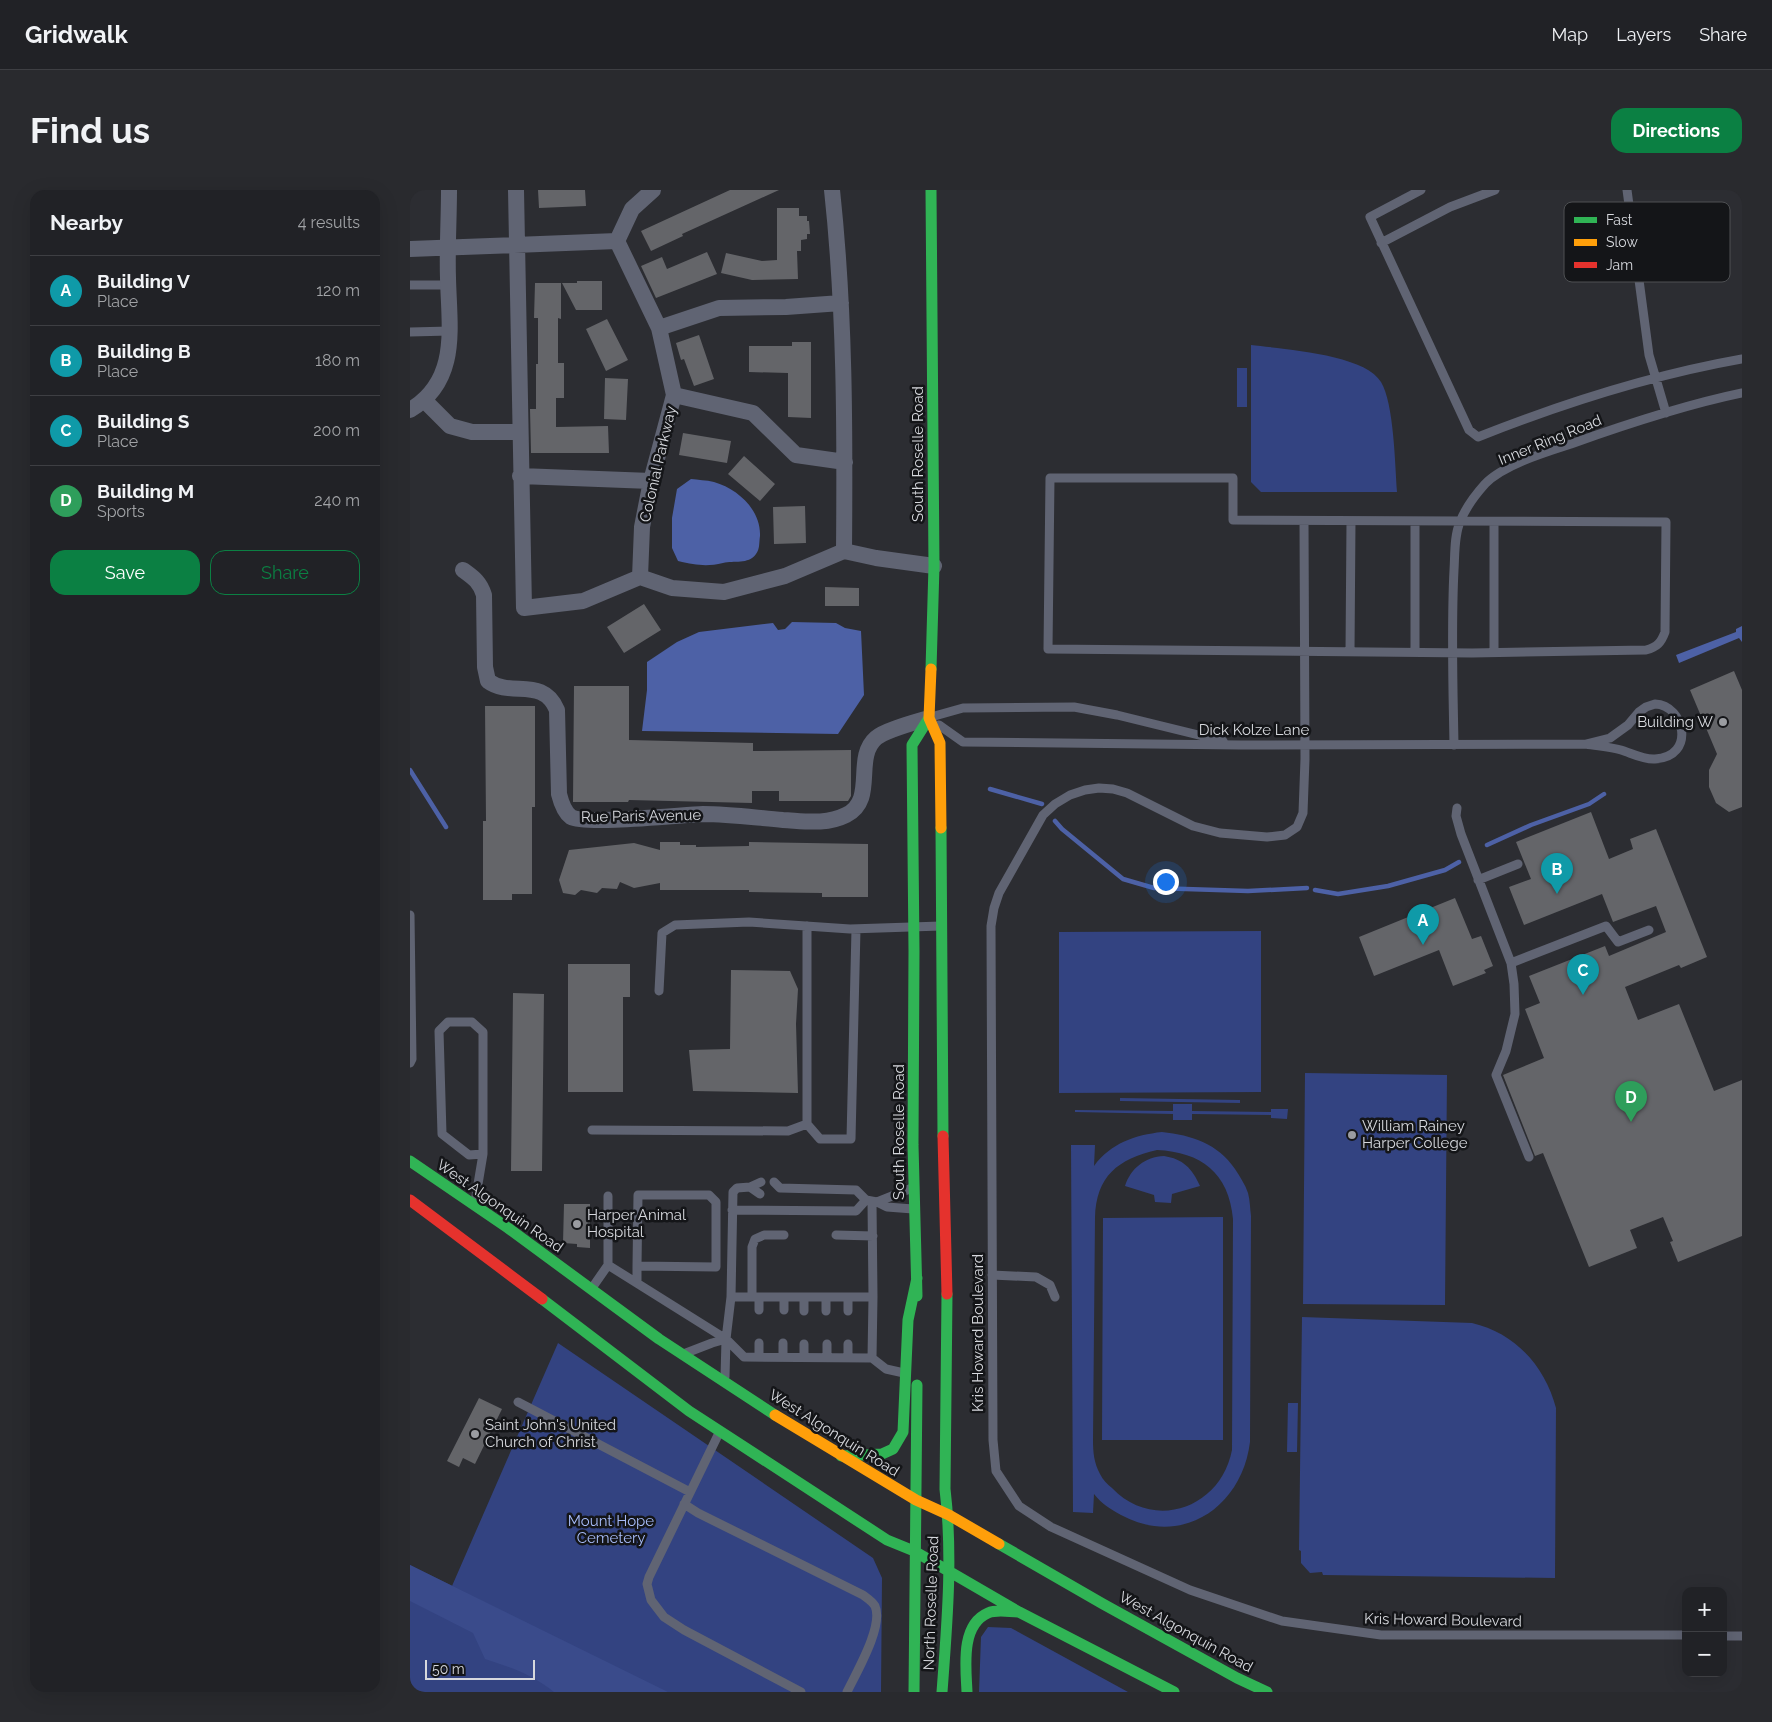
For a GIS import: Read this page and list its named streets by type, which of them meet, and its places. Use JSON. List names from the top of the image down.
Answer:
{
  "streets": {
    "main road": ["South Roselle Road", "West Algonquin Road", "North Roselle Road"],
    "street": ["Colonial Parkway", "Rue Paris Avenue"],
    "lane": ["Inner Ring Road", "Dick Kolze Lane", "Kris Howard Boulevard"]
  },
  "crossings": [
    ["Inner Ring Road", "Dick Kolze Lane"],
    ["South Roselle Road", "Dick Kolze Lane"],
    ["South Roselle Road", "Rue Paris Avenue"],
    ["South Roselle Road", "West Algonquin Road"],
    ["South Roselle Road", "North Roselle Road"],
    ["Dick Kolze Lane", "Rue Paris Avenue"],
    ["Dick Kolze Lane", "Kris Howard Boulevard"],
    ["West Algonquin Road", "North Roselle Road"]
  ],
  "parks": ["Mount Hope Cemetery"],
  "places": [
    "Building W",
    "William Rainey Harper College",
    "Harper Animal Hospital",
    "Saint John's United Church of Christ"
  ],
  "legend": ["Fast", "Slow", "Jam"],
  "scale_bar": "50 m",
  "page": {
    "header": "Gridwalk",
    "nav": ["Map", "Layers", "Share"],
    "buttons": [
      "Directions",
      ["Save", "Share"]
    ],
    "title": "Find us",
    "heading": ["Nearby", "4 results"],
    "list": [
      {
        "mark": "A",
        "name": "Building V",
        "note": "Place",
        "value": "120 m"
      },
      {
        "mark": "B",
        "name": "Building B",
        "note": "Place",
        "value": "180 m"
      },
      {
        "mark": "C",
        "name": "Building S",
        "note": "Place",
        "value": "200 m"
      },
      {
        "mark": "D",
        "name": "Building M",
        "note": "Sports",
        "value": "240 m"
      }
    ],
    "pins": [
      "B",
      "A",
      "C",
      "D"
    ],
    "map_buttons": ["+", "−"],
    "scale": "50 m"
  }
}
